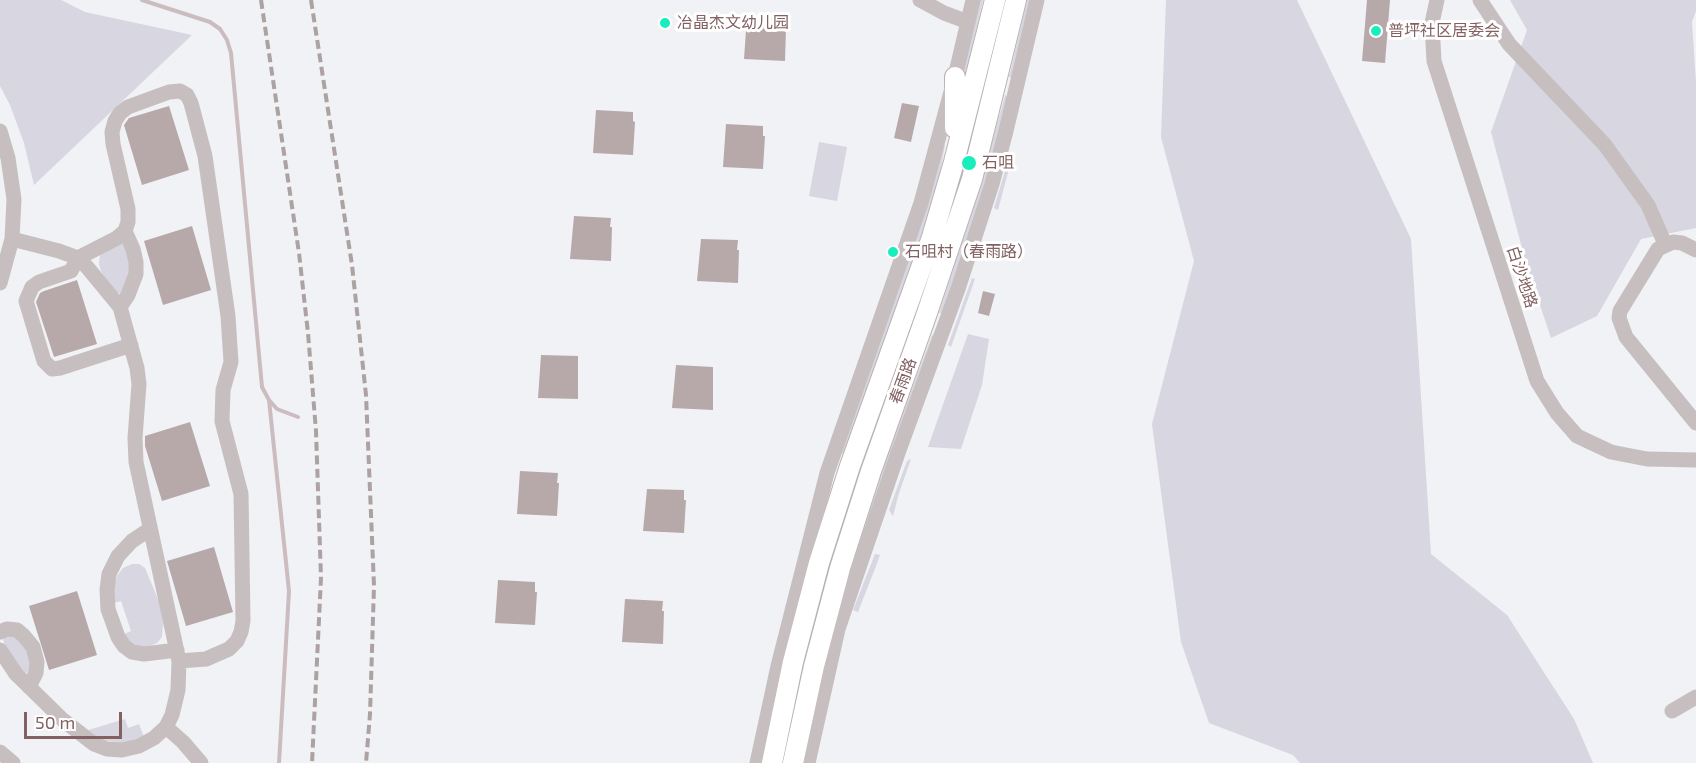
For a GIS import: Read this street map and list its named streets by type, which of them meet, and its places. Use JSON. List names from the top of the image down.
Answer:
{
  "streets": {
    "main road": ["春雨路"],
    "street": ["白沙地路"]
  },
  "places": [
    "冶晶杰文幼儿园",
    "普坪社区居委会",
    "石咀",
    "石咀村（春雨路）"
  ],
  "scale_bar": "50 m"
}
